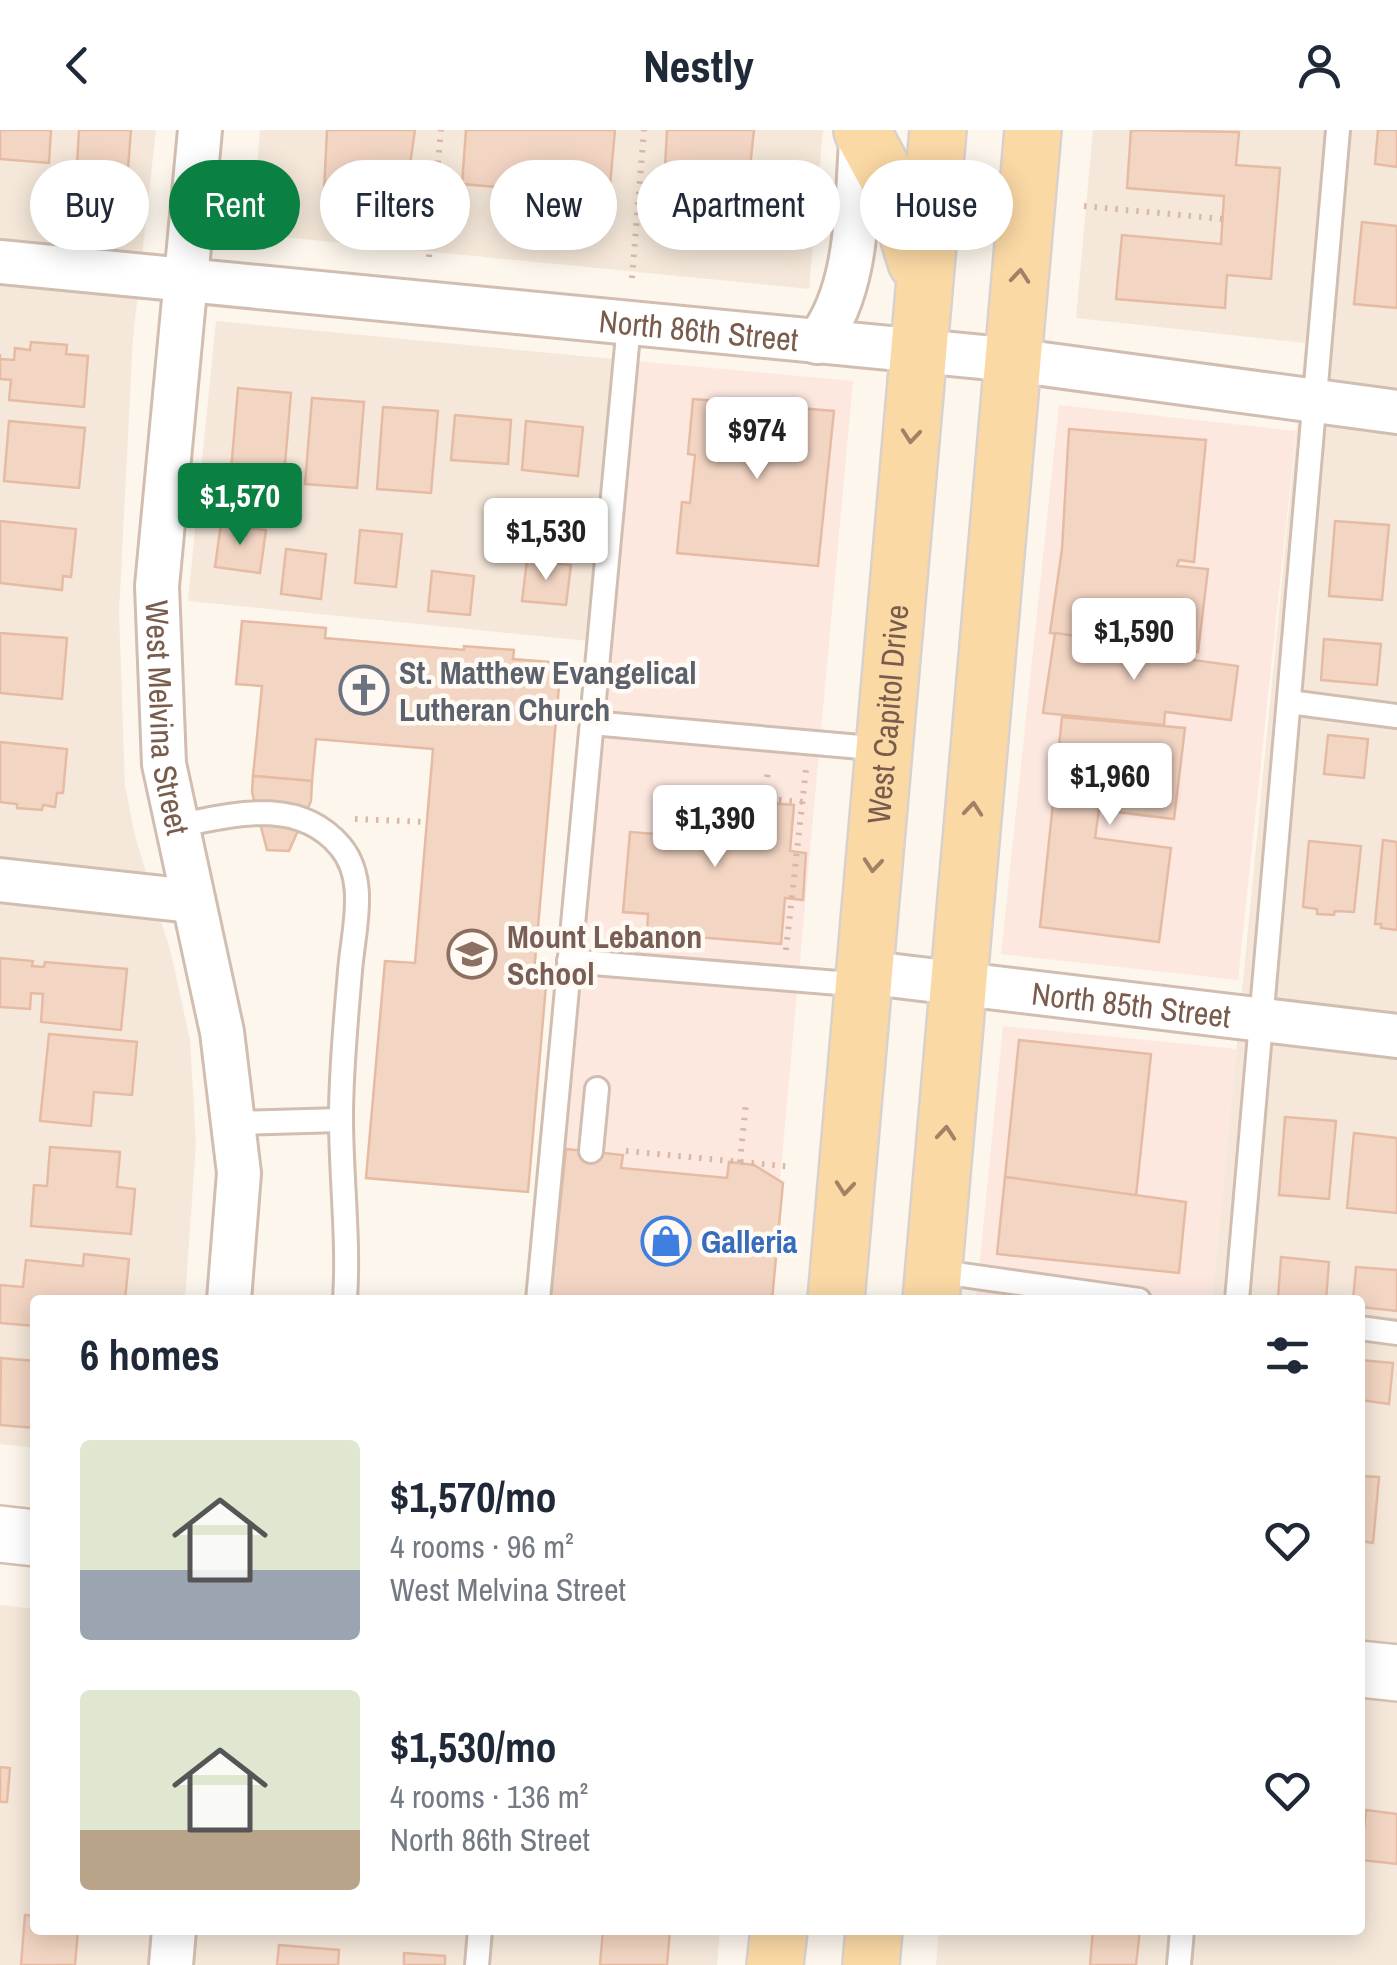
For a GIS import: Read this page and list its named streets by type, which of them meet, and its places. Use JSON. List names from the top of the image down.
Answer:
{
  "streets": {
    "main road": ["West Capitol Drive"],
    "street": ["North 86th Street", "West Melvina Street", "North 85th Street"]
  },
  "crossings": [
    ["North 86th Street", "West Capitol Drive"],
    ["North 86th Street", "West Melvina Street"],
    ["West Capitol Drive", "North 85th Street"]
  ],
  "places": {
    "church": ["St. Matthew Evangelical Lutheran Church"],
    "school or university": ["Mount Lebanon School"],
    "shop": ["Galleria"]
  },
  "page": {
    "header": "Nestly",
    "chip": [
      "Buy",
      "Rent",
      "Filters",
      "New",
      "Apartment",
      "House"
    ],
    "price": [
      "$974",
      "$1,570",
      "$1,530",
      "$1,590",
      "$1,960",
      "$1,390"
    ],
    "heading": "6 homes",
    "list": [
      {
        "name": "$1,570/mo",
        "note": "4 rooms · 96 m² · West Melvina Street"
      },
      {
        "name": "$1,530/mo",
        "note": "4 rooms · 136 m² · North 86th Street"
      }
    ]
  }
}
